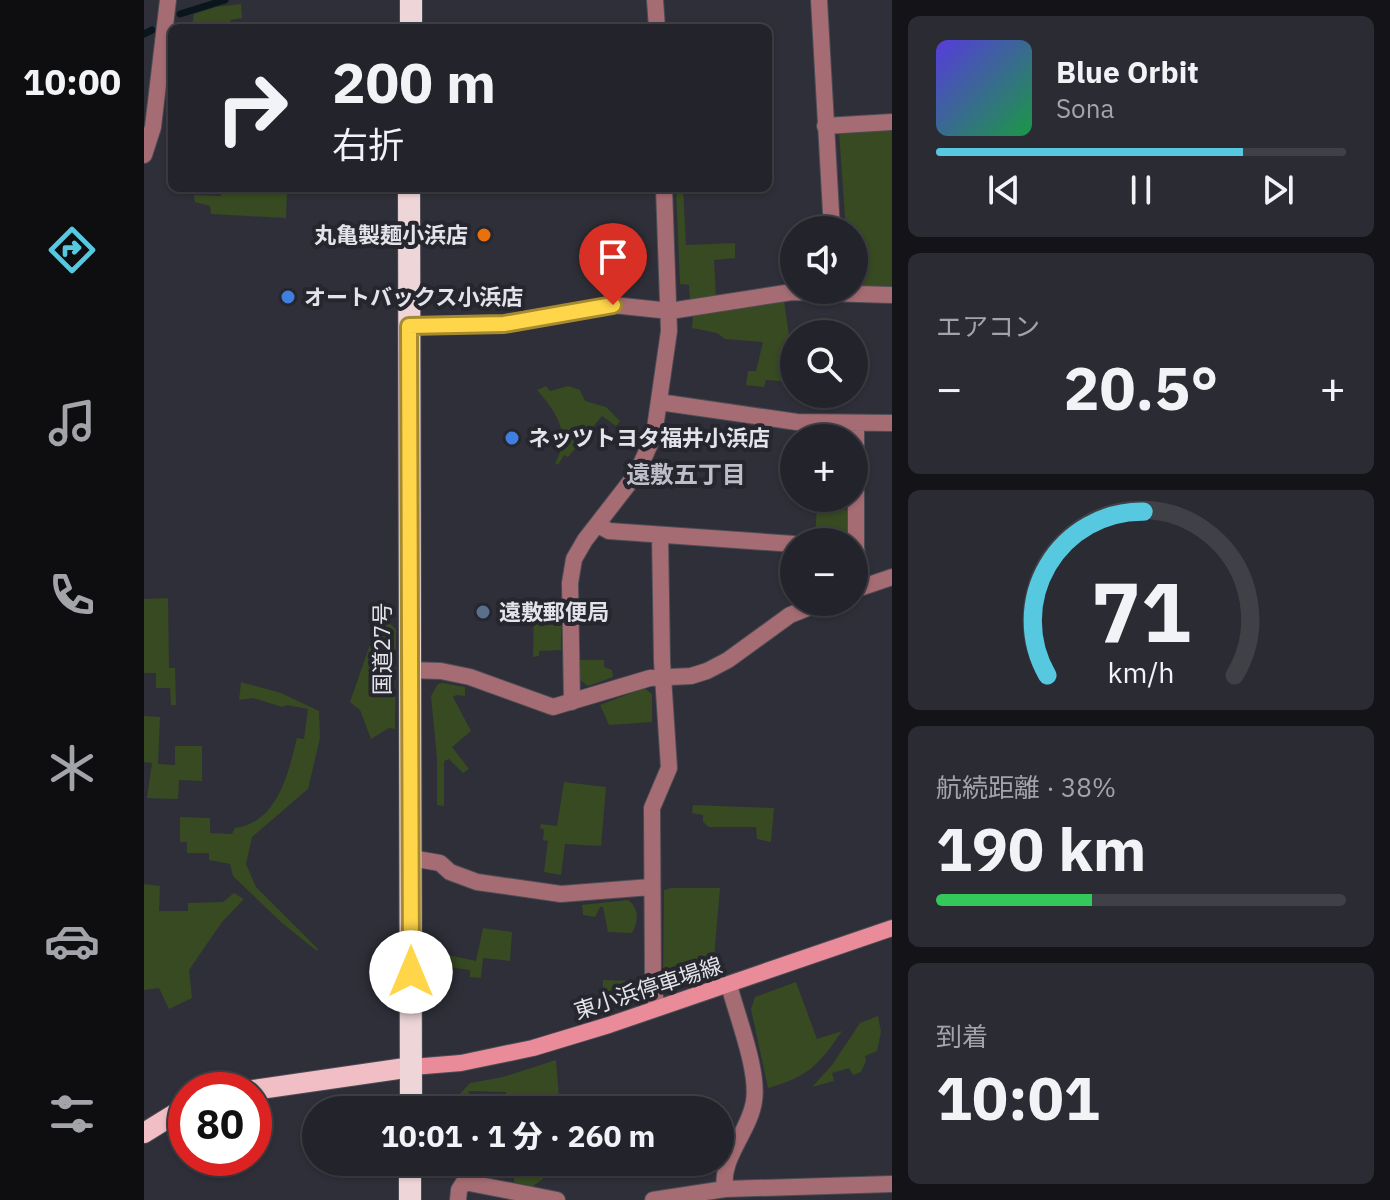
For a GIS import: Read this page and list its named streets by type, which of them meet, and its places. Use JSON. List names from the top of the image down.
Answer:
{
  "streets": {
    "highway": ["国道27号"],
    "main road": ["東小浜停車場線"]
  },
  "crossings": [
    ["国道27号", "東小浜停車場線"]
  ],
  "districts": ["遠敷五丁目"],
  "places": [
    "丸亀製麺小浜店",
    "オートバックス小浜店",
    "ネッツトヨタ福井小浜店",
    "遠敷郵便局"
  ],
  "page": {
    "tabs": "10:00",
    "turn": ["200 m", "右折"],
    "song": ["Blue Orbit", "Sona"],
    "map_buttons": ["+", "−"],
    "tile": [
      "エアコン",
      ["航続距離 · 38%", "190 km"],
      ["到着", "10:01"]
    ],
    "heat": ["−", "20.5°", "+"],
    "limit": "80",
    "trip": "10:01 · 1 分 · 260 m",
    "gauge": ["71", "km/h"]
  }
}
